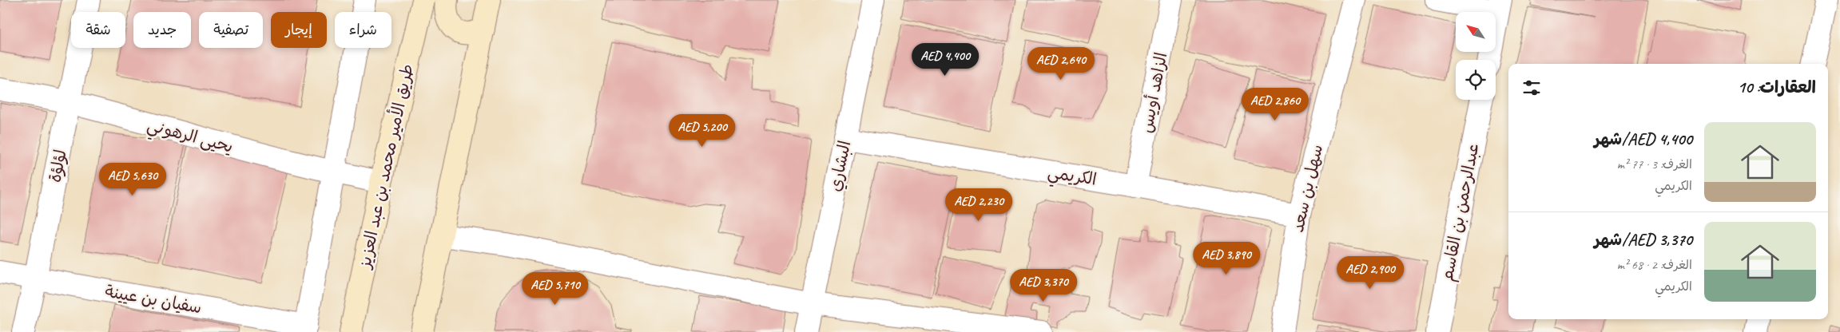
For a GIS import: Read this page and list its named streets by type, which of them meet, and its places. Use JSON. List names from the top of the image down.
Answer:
{
  "streets": {
    "main road": ["طريق الأمير محمد بن عبد العزيز"],
    "street": [
      "الزاهد أويس",
      "يحيى الرهوني",
      "لؤلؤة",
      "البشاري",
      "الكريمي",
      "سهل بن سعد",
      "عبدالرحمن بن القاسم",
      "سفيان بن عيينة"
    ]
  },
  "crossings": [
    ["الزاهد أويس", "الكريمي"],
    ["يحيى الرهوني", "لؤلؤة"],
    ["يحيى الرهوني", "طريق الأمير محمد بن عبد العزيز"],
    ["لؤلؤة", "سفيان بن عيينة"],
    ["البشاري", "الكريمي"],
    ["الكريمي", "سهل بن سعد"]
  ],
  "north": "top left",
  "page": {
    "chip": [
      "شراء",
      "إيجار",
      "تصفية",
      "جديد",
      "شقة"
    ],
    "price": [
      "AED 4,400",
      "AED 2,640",
      "AED 2,860",
      "AED 5,200",
      "AED 5,630",
      "AED 2,230",
      "AED 3,890",
      "AED 2,900",
      "AED 3,370",
      "AED 5,710"
    ],
    "heading": "العقارات: 10",
    "list": [
      {
        "name": "AED 4,400/شهر",
        "note": "الغرف: 3 · 77 m² · الكريمي"
      },
      {
        "name": "AED 3,370/شهر",
        "note": "الغرف: 2 · 68 m² · الكريمي"
      }
    ]
  }
}
